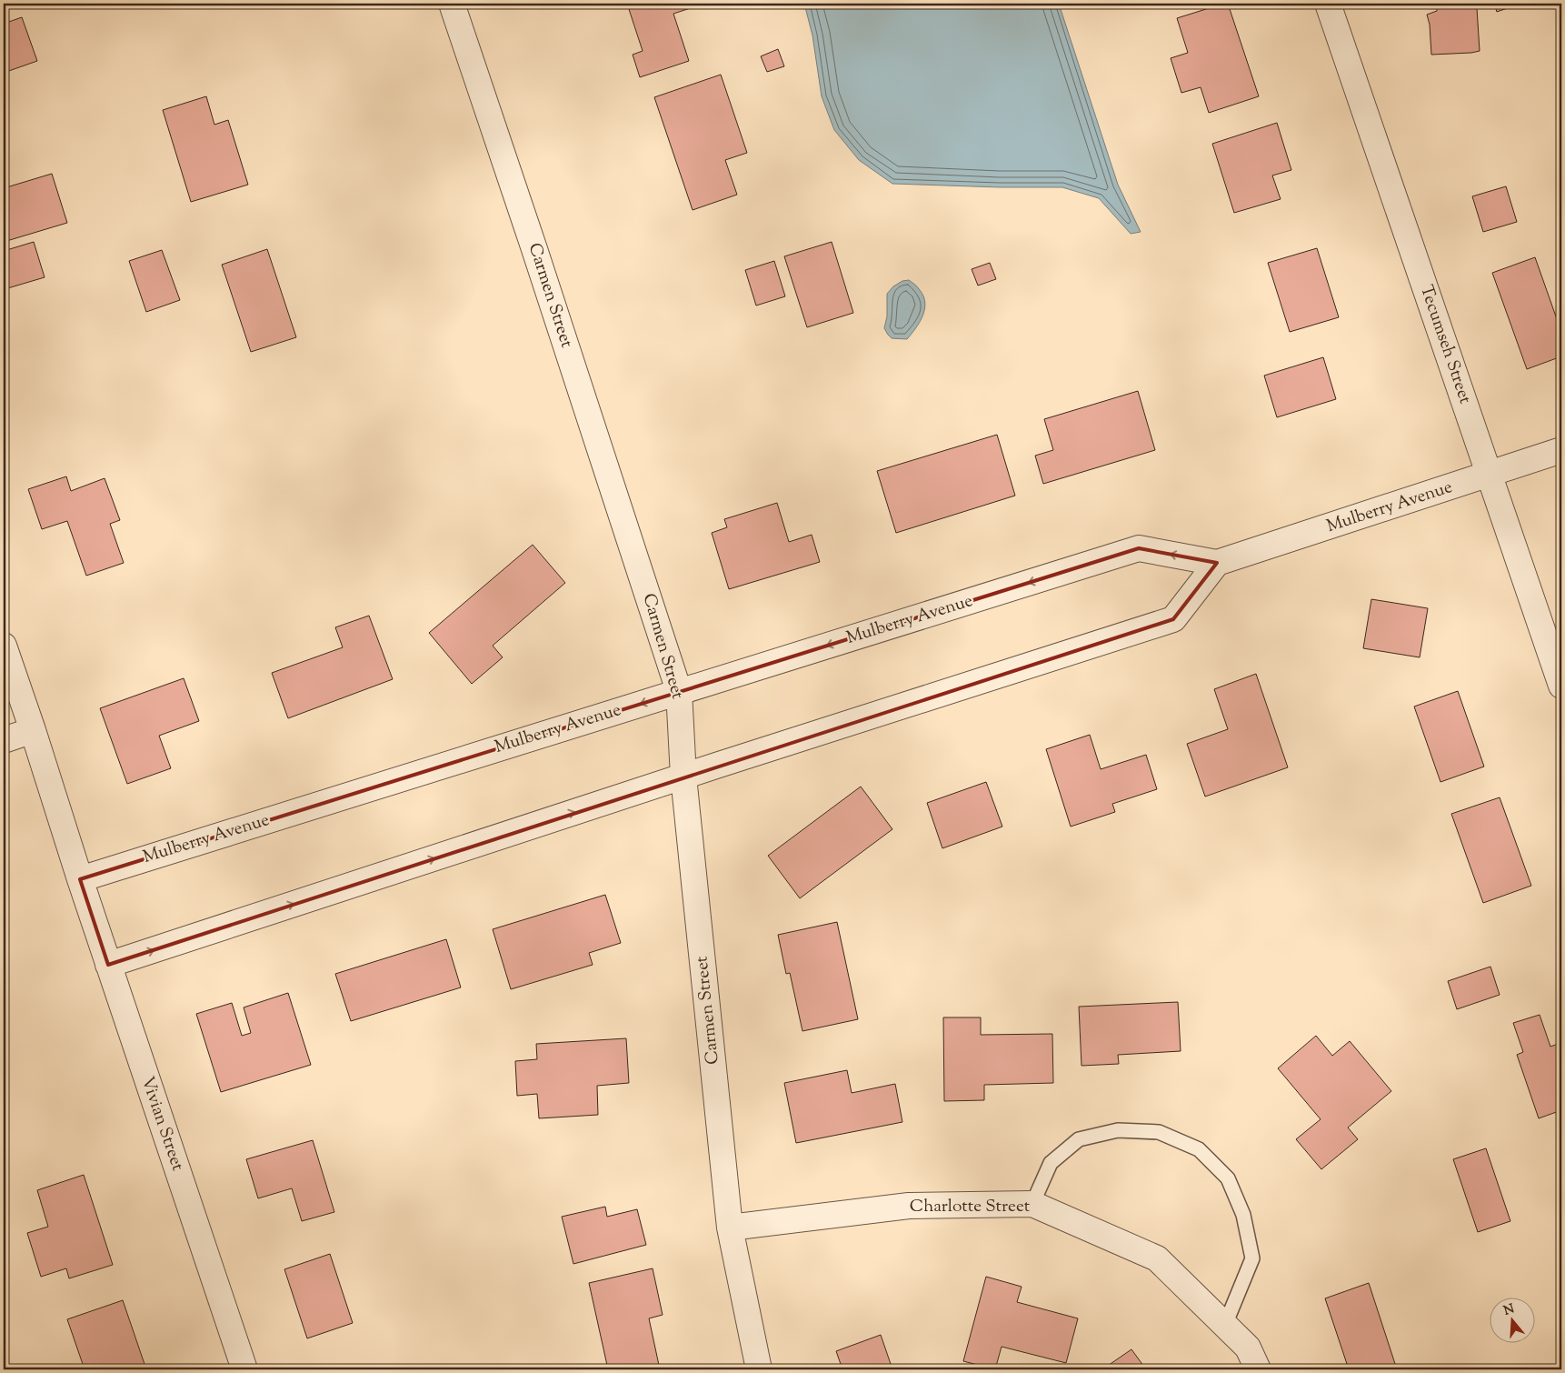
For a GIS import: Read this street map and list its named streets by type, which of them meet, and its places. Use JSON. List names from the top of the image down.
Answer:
{
  "streets": {
    "street": [
      "Carmen Street",
      "Tecumseh Street",
      "Mulberry Avenue",
      "Vivian Street",
      "Charlotte Street"
    ]
  },
  "crossings": [
    ["Carmen Street", "Mulberry Avenue"],
    ["Carmen Street", "Charlotte Street"],
    ["Tecumseh Street", "Mulberry Avenue"],
    ["Mulberry Avenue", "Vivian Street"]
  ],
  "north": "top"
}
